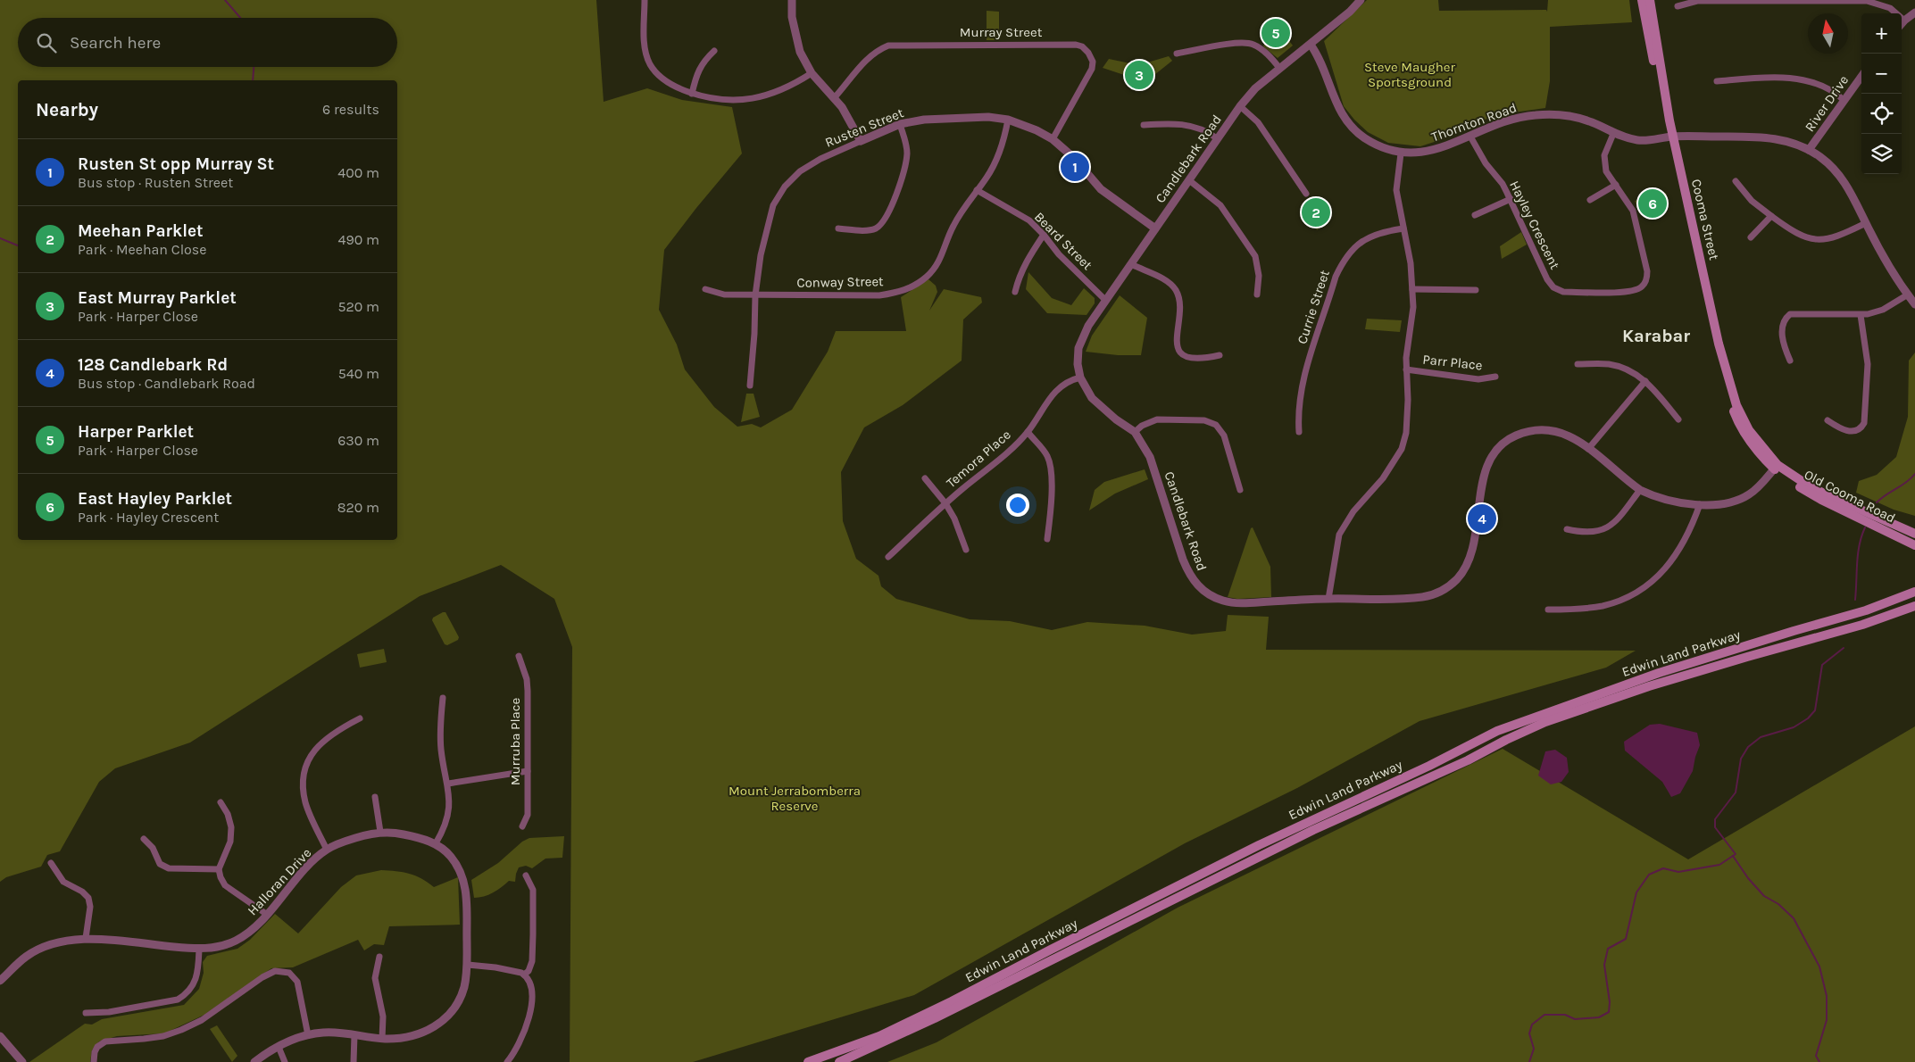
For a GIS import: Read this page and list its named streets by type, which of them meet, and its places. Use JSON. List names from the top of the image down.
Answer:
{
  "streets": {
    "main road": ["Cooma Street", "Old Cooma Road", "Edwin Land Parkway"],
    "street": [
      "Murray Street",
      "River Drive",
      "Thornton Road",
      "Rusten Street",
      "Candlebark Road",
      "Hayley Crescent",
      "Beard Street",
      "Conway Street",
      "Currie Street",
      "Parr Place",
      "Temora Place",
      "Murruba Place",
      "Halloran Drive"
    ]
  },
  "crossings": [
    ["Murray Street", "Rusten Street"],
    ["River Drive", "Thornton Road"],
    ["Thornton Road", "Candlebark Road"],
    ["Thornton Road", "Cooma Street"],
    ["Thornton Road", "Hayley Crescent"],
    ["Rusten Street", "Candlebark Road"],
    ["Rusten Street", "Conway Street"],
    ["Candlebark Road", "Cooma Street"],
    ["Candlebark Road", "Beard Street"],
    ["Candlebark Road", "Temora Place"],
    ["Candlebark Road", "Old Cooma Road"],
    ["Cooma Street", "Old Cooma Road"],
    ["Beard Street", "Conway Street"]
  ],
  "districts": ["Karabar"],
  "parks": ["Steve Maugher Sportsground", "Mount Jerrabomberra Reserve"],
  "north": "top",
  "page": {
    "map_buttons": ["+", "−"],
    "pins": [
      "5",
      "3",
      "1",
      "6",
      "2",
      "4"
    ],
    "search": "Search here",
    "heading": ["Nearby", "6 results"],
    "list": [
      {
        "mark": "1",
        "name": "Rusten St opp Murray St",
        "note": "Bus stop · Rusten Street",
        "value": "400 m"
      },
      {
        "mark": "2",
        "name": "Meehan Parklet",
        "note": "Park · Meehan Close",
        "value": "490 m"
      },
      {
        "mark": "3",
        "name": "East Murray Parklet",
        "note": "Park · Harper Close",
        "value": "520 m"
      },
      {
        "mark": "4",
        "name": "128 Candlebark Rd",
        "note": "Bus stop · Candlebark Road",
        "value": "540 m"
      },
      {
        "mark": "5",
        "name": "Harper Parklet",
        "note": "Park · Harper Close",
        "value": "630 m"
      },
      {
        "mark": "6",
        "name": "East Hayley Parklet",
        "note": "Park · Hayley Crescent",
        "value": "820 m"
      }
    ]
  }
}
